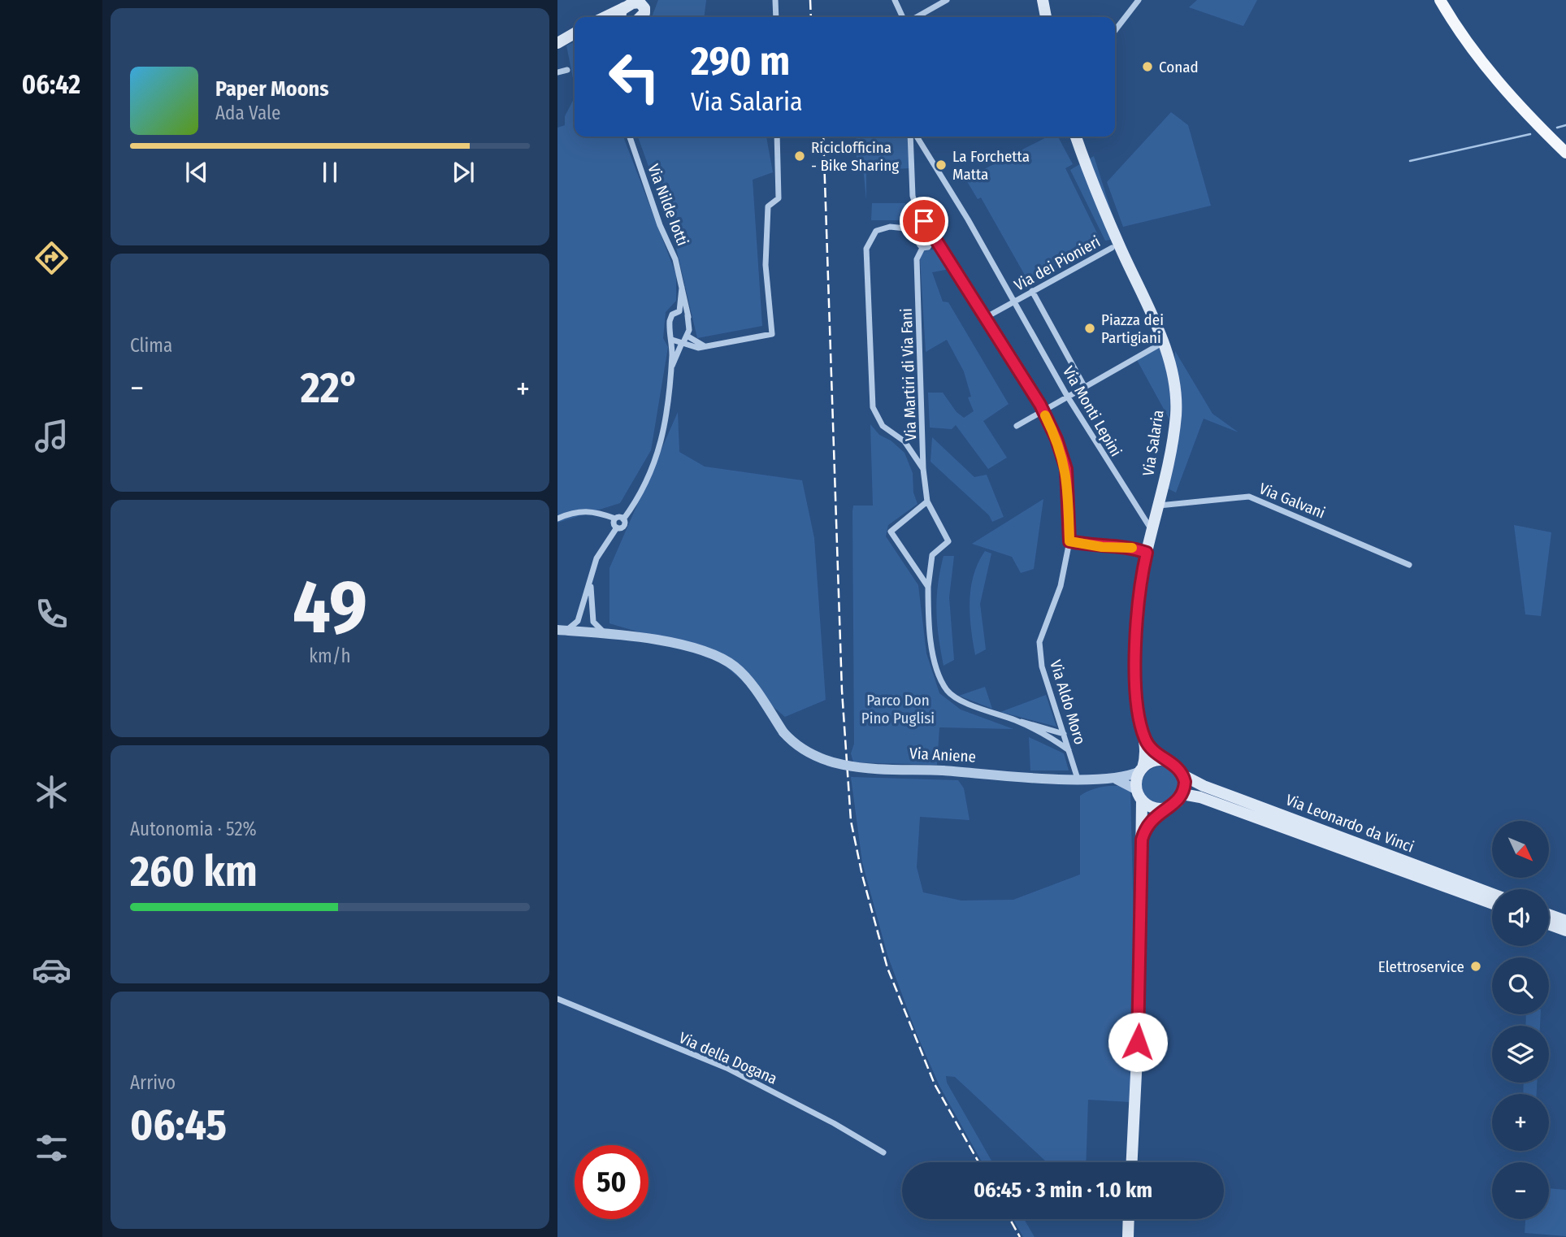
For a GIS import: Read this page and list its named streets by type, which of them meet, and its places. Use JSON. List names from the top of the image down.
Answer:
{
  "streets": {
    "main road": ["Via Salaria", "Via Leonardo da Vinci"],
    "street": [
      "Via Nilde Iotti",
      "Via dei Pionieri",
      "Via Martiri di Via Fani",
      "Via Monti Lepini",
      "Via Galvani",
      "Via Aldo Moro",
      "Via Aniene",
      "Via della Dogana"
    ]
  },
  "crossings": [
    ["Via dei Pionieri", "Via Monti Lepini"],
    ["Via Monti Lepini", "Via Salaria"],
    ["Via Salaria", "Via Galvani"],
    ["Via Salaria", "Via Aniene"],
    ["Via Salaria", "Via Leonardo da Vinci"],
    ["Via Aldo Moro", "Via Aniene"],
    ["Via Aniene", "Via Leonardo da Vinci"]
  ],
  "parks": ["Parco Don Pino Puglisi"],
  "places": [
    "Conad",
    "Riciclofficina - Bike Sharing",
    "La Forchetta Matta",
    "Piazza dei Partigiani",
    "Elettroservice"
  ],
  "north": "bottom right",
  "page": {
    "tabs": "06:42",
    "turn": ["290 m", "Via Salaria"],
    "song": ["Paper Moons", "Ada Vale"],
    "tile": [
      "Clima",
      ["49", "km/h"],
      ["Autonomia · 52%", "260 km"],
      ["Arrivo", "06:45"]
    ],
    "heat": ["−", "22°", "+"],
    "map_buttons": ["+", "−"],
    "limit": "50",
    "trip": "06:45 · 3 min · 1.0 km"
  }
}
